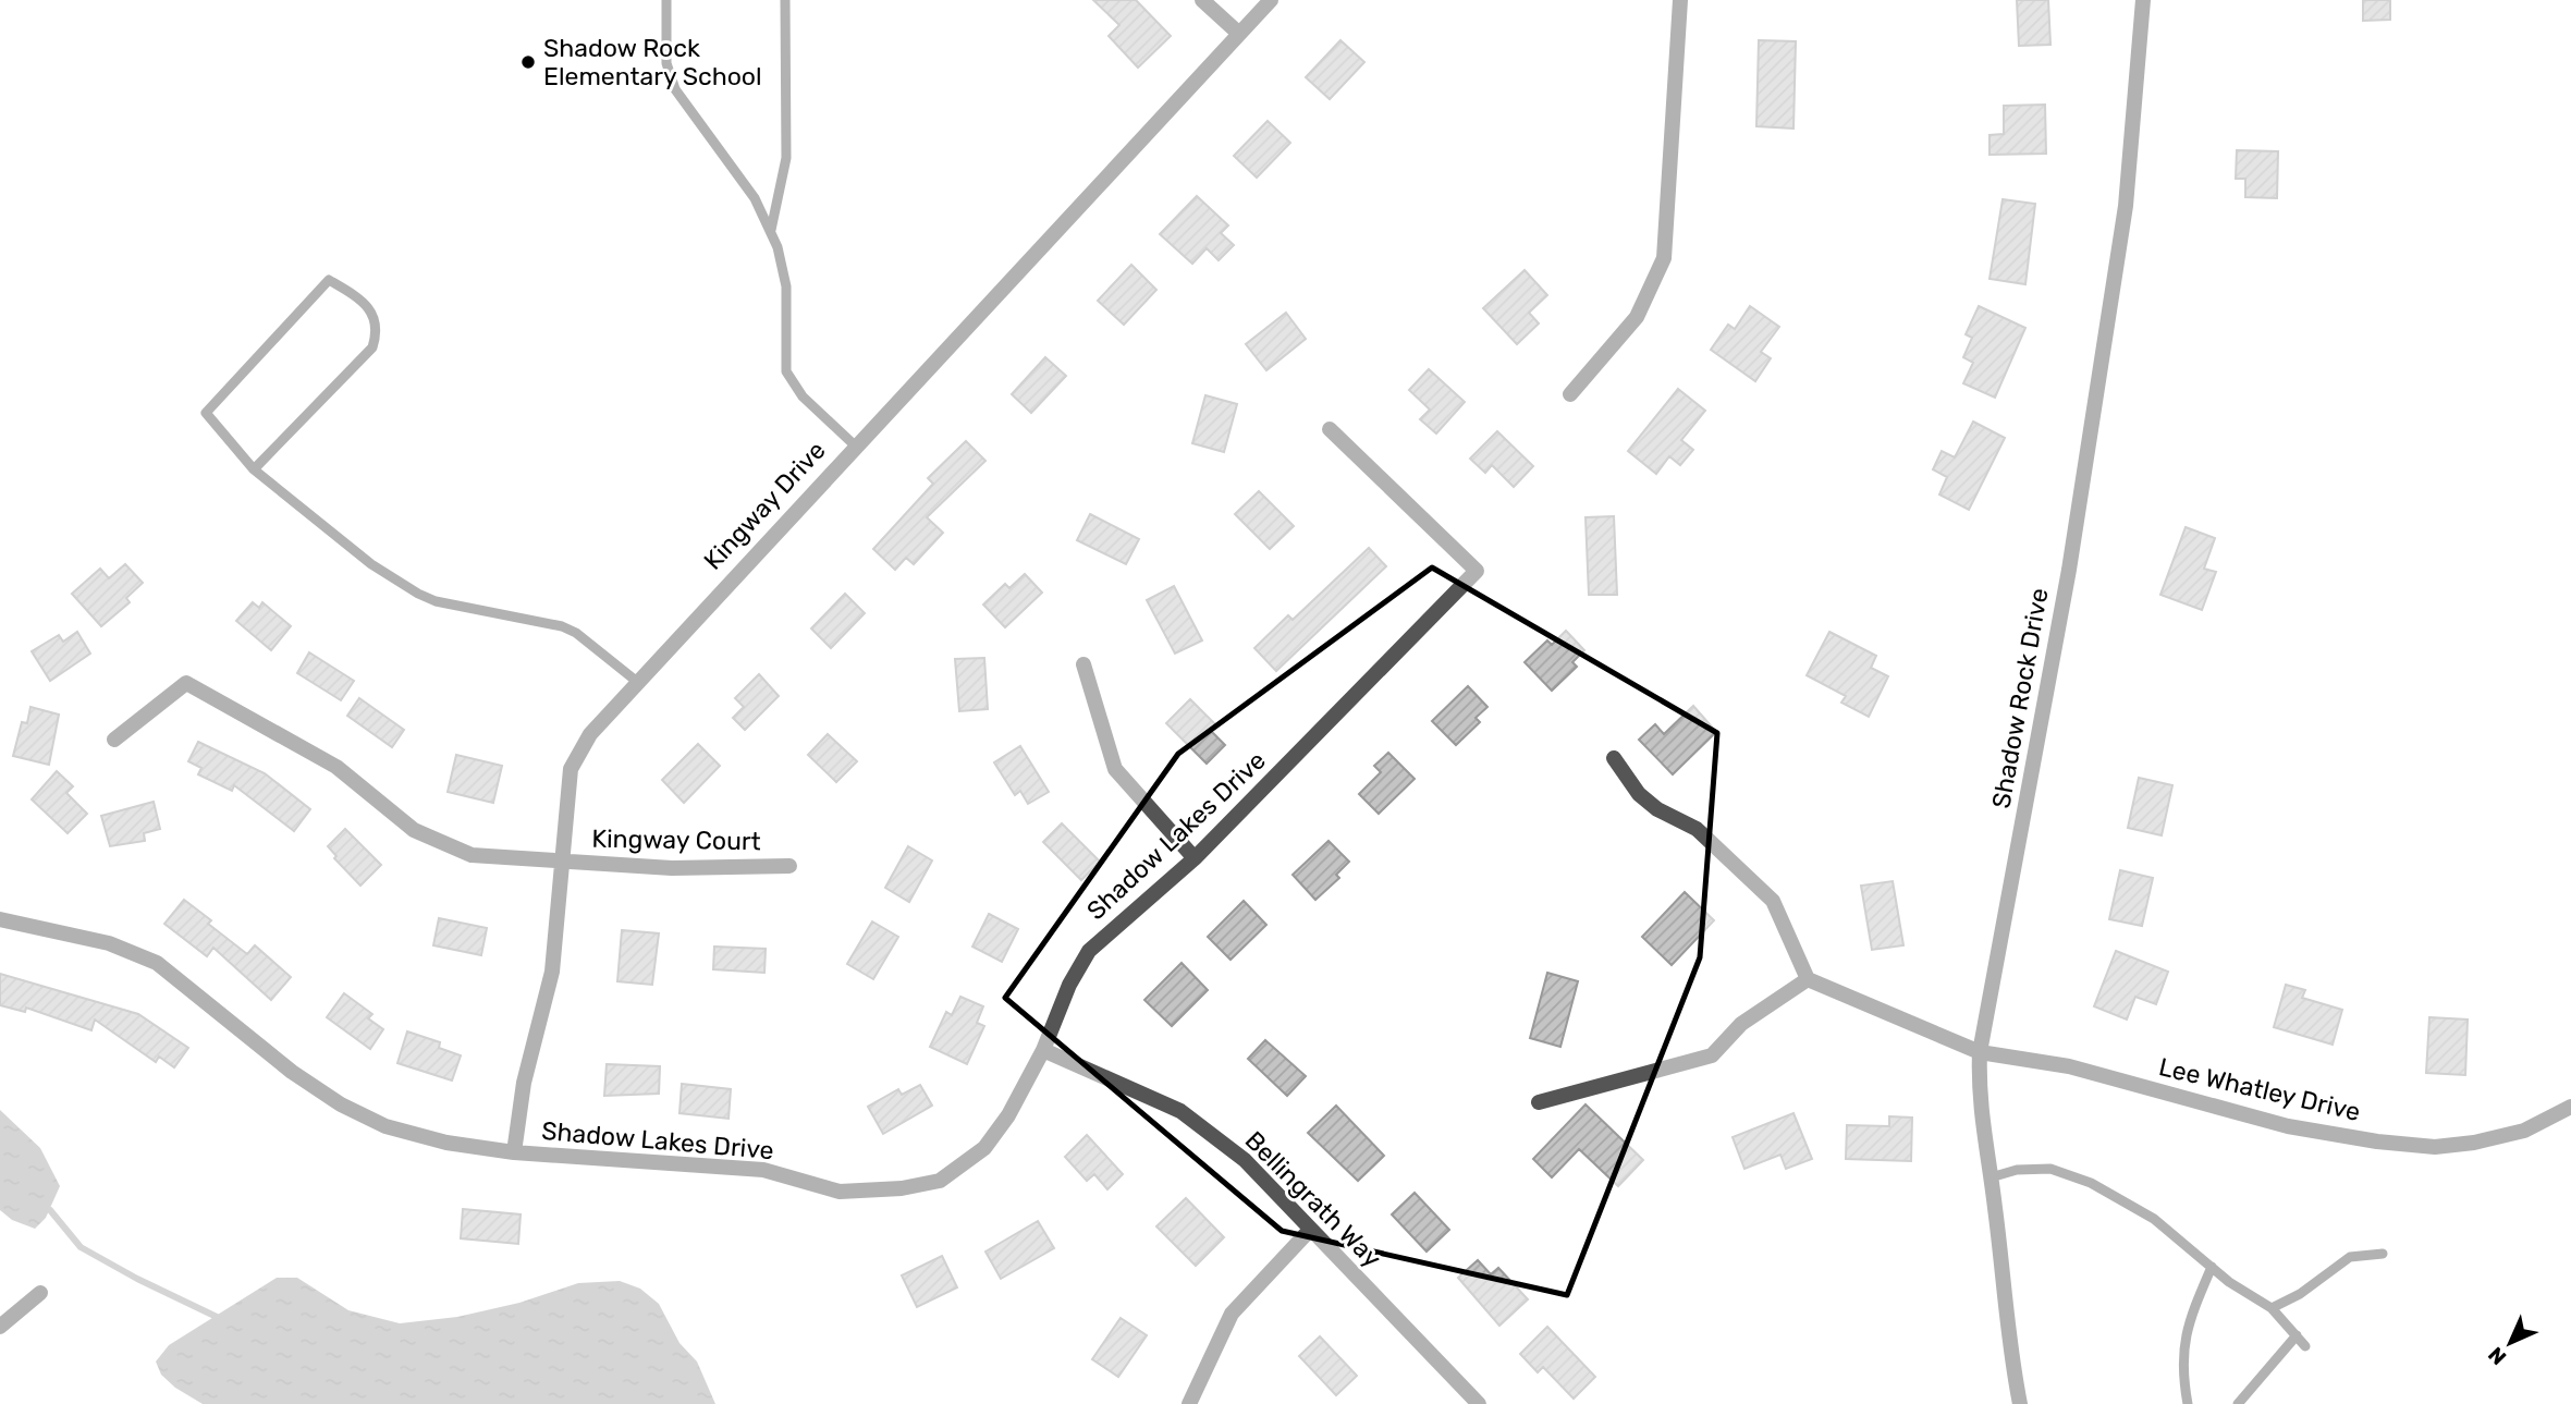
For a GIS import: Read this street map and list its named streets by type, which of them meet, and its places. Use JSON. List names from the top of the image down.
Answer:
{
  "streets": {
    "street": [
      "Kingway Drive",
      "Shadow Rock Drive",
      "Shadow Lakes Drive",
      "Kingway Court",
      "Lee Whatley Drive",
      "Bellingrath Way"
    ]
  },
  "crossings": [
    ["Kingway Drive", "Shadow Lakes Drive"],
    ["Kingway Drive", "Kingway Court"],
    ["Shadow Rock Drive", "Lee Whatley Drive"],
    ["Shadow Lakes Drive", "Bellingrath Way"]
  ],
  "places": ["Shadow Rock Elementary School"],
  "north": "bottom left"
}
